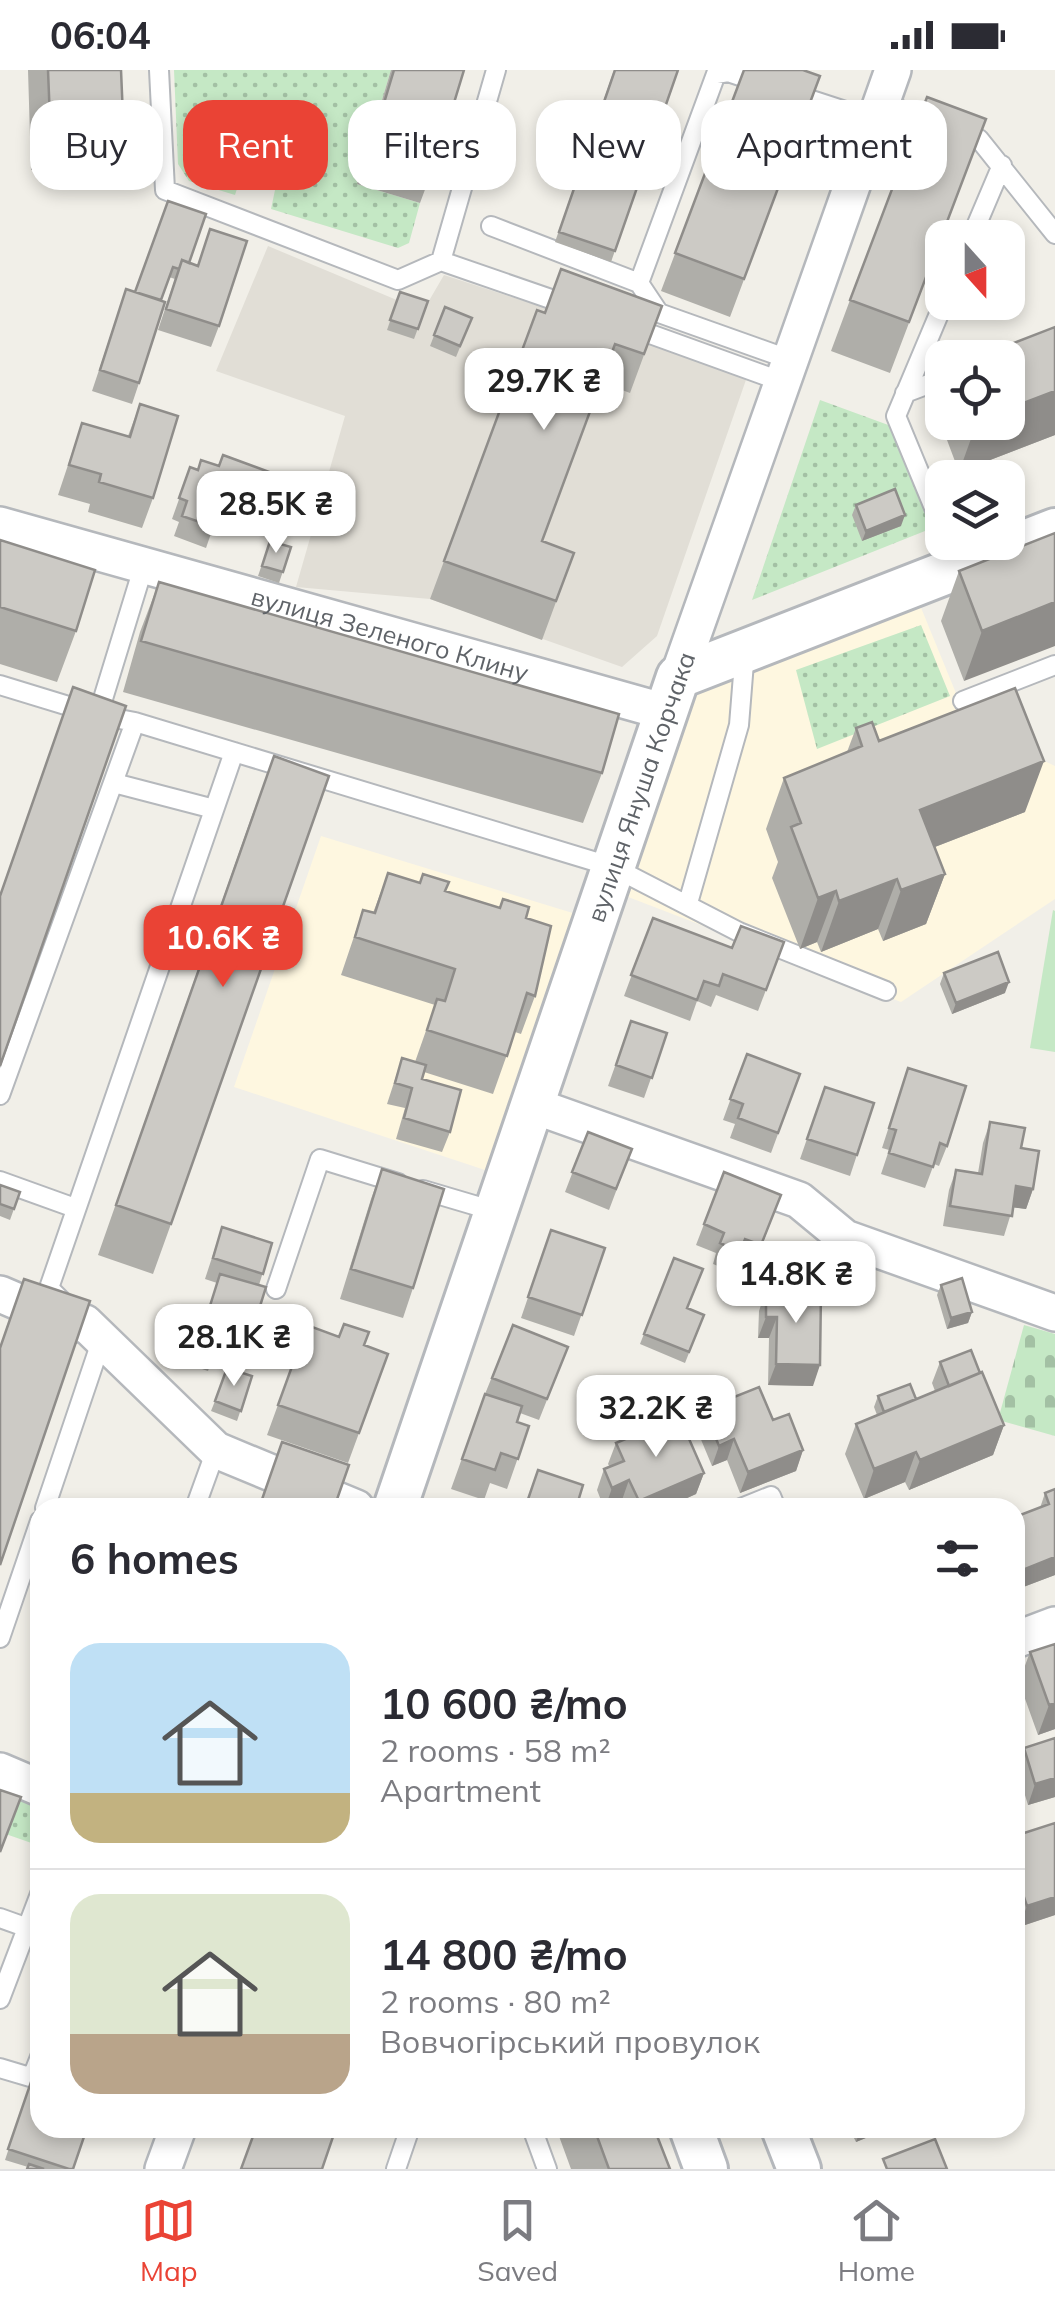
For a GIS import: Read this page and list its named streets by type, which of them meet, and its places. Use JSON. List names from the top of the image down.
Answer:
{
  "streets": {
    "street": ["вулиця Зеленого Клину", "вулиця Януша Корчака"]
  },
  "crossings": [
    ["вулиця Зеленого Клину", "вулиця Януша Корчака"]
  ],
  "north": "bottom",
  "page": {
    "status": "06:04",
    "chip": [
      "Buy",
      "Rent",
      "Filters",
      "New",
      "Apartment"
    ],
    "price": [
      "29.7K ₴",
      "28.5K ₴",
      "10.6K ₴",
      "14.8K ₴",
      "28.1K ₴",
      "32.2K ₴"
    ],
    "heading": "6 homes",
    "list": [
      {
        "name": "10 600 ₴/mo",
        "note": "2 rooms · 58 m² · Apartment"
      },
      {
        "name": "14 800 ₴/mo",
        "note": "2 rooms · 80 m² · Вовчогірський провулок"
      }
    ],
    "tabs": ["Map", "Saved", "Home"]
  }
}
